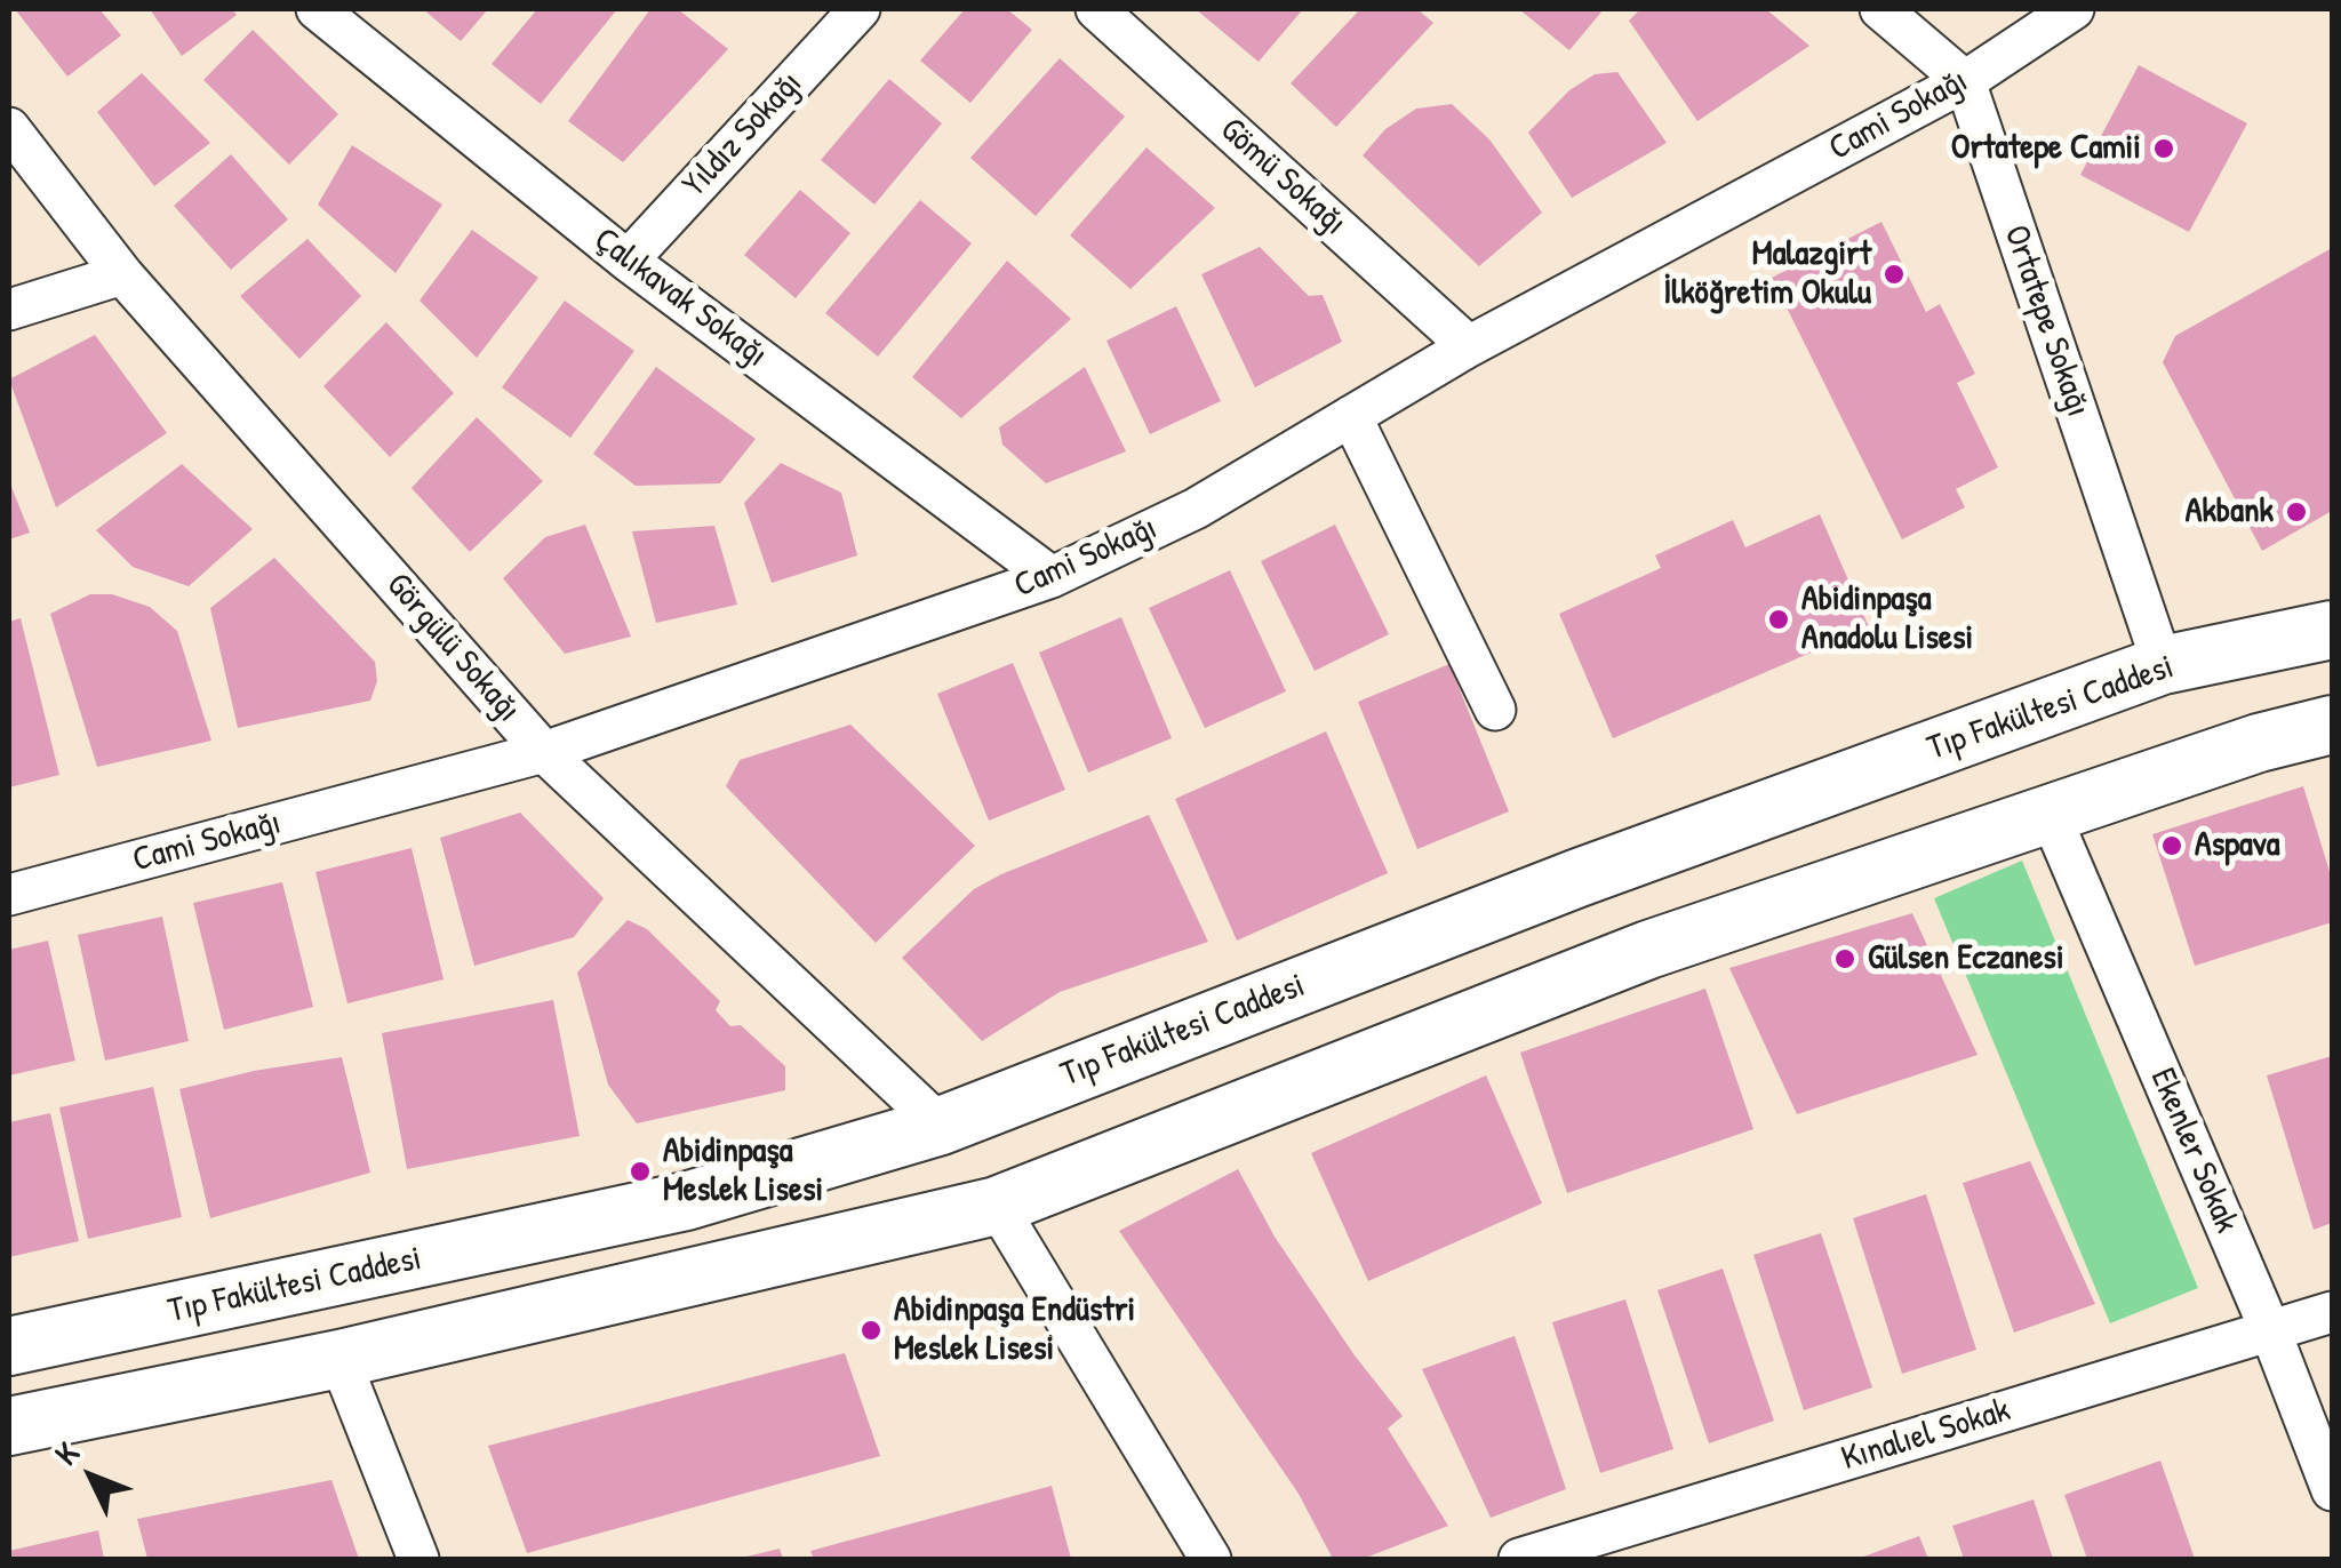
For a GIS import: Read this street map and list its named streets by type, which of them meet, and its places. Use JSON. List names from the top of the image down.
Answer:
{
  "streets": {
    "main road": ["Tıp Fakültesi Caddesi"],
    "street": [
      "Cami Sokağı",
      "Yıldız Sokağı",
      "Gömü Sokağı",
      "Çalıkavak Sokağı",
      "Ortatepe Sokağı",
      "Görgülü Sokağı",
      "Ekenler Sokak",
      "Kınalıel Sokak"
    ]
  },
  "crossings": [
    ["Cami Sokağı", "Gömü Sokağı"],
    ["Cami Sokağı", "Çalıkavak Sokağı"],
    ["Cami Sokağı", "Ortatepe Sokağı"],
    ["Cami Sokağı", "Görgülü Sokağı"],
    ["Yıldız Sokağı", "Çalıkavak Sokağı"],
    ["Ortatepe Sokağı", "Tıp Fakültesi Caddesi"],
    ["Görgülü Sokağı", "Tıp Fakültesi Caddesi"],
    ["Ekenler Sokak", "Kınalıel Sokak"]
  ],
  "places": [
    "Ortatepe Camii",
    "Malazgirt İlköğretim Okulu",
    "Akbank",
    "Abidinpaşa Anadolu Lisesi",
    "Aspava",
    "Gülsen Eczanesi",
    "Abidinpaşa Meslek Lisesi",
    "Abidinpaşa Endüstri Meslek Lisesi"
  ],
  "north": "top left"
}
